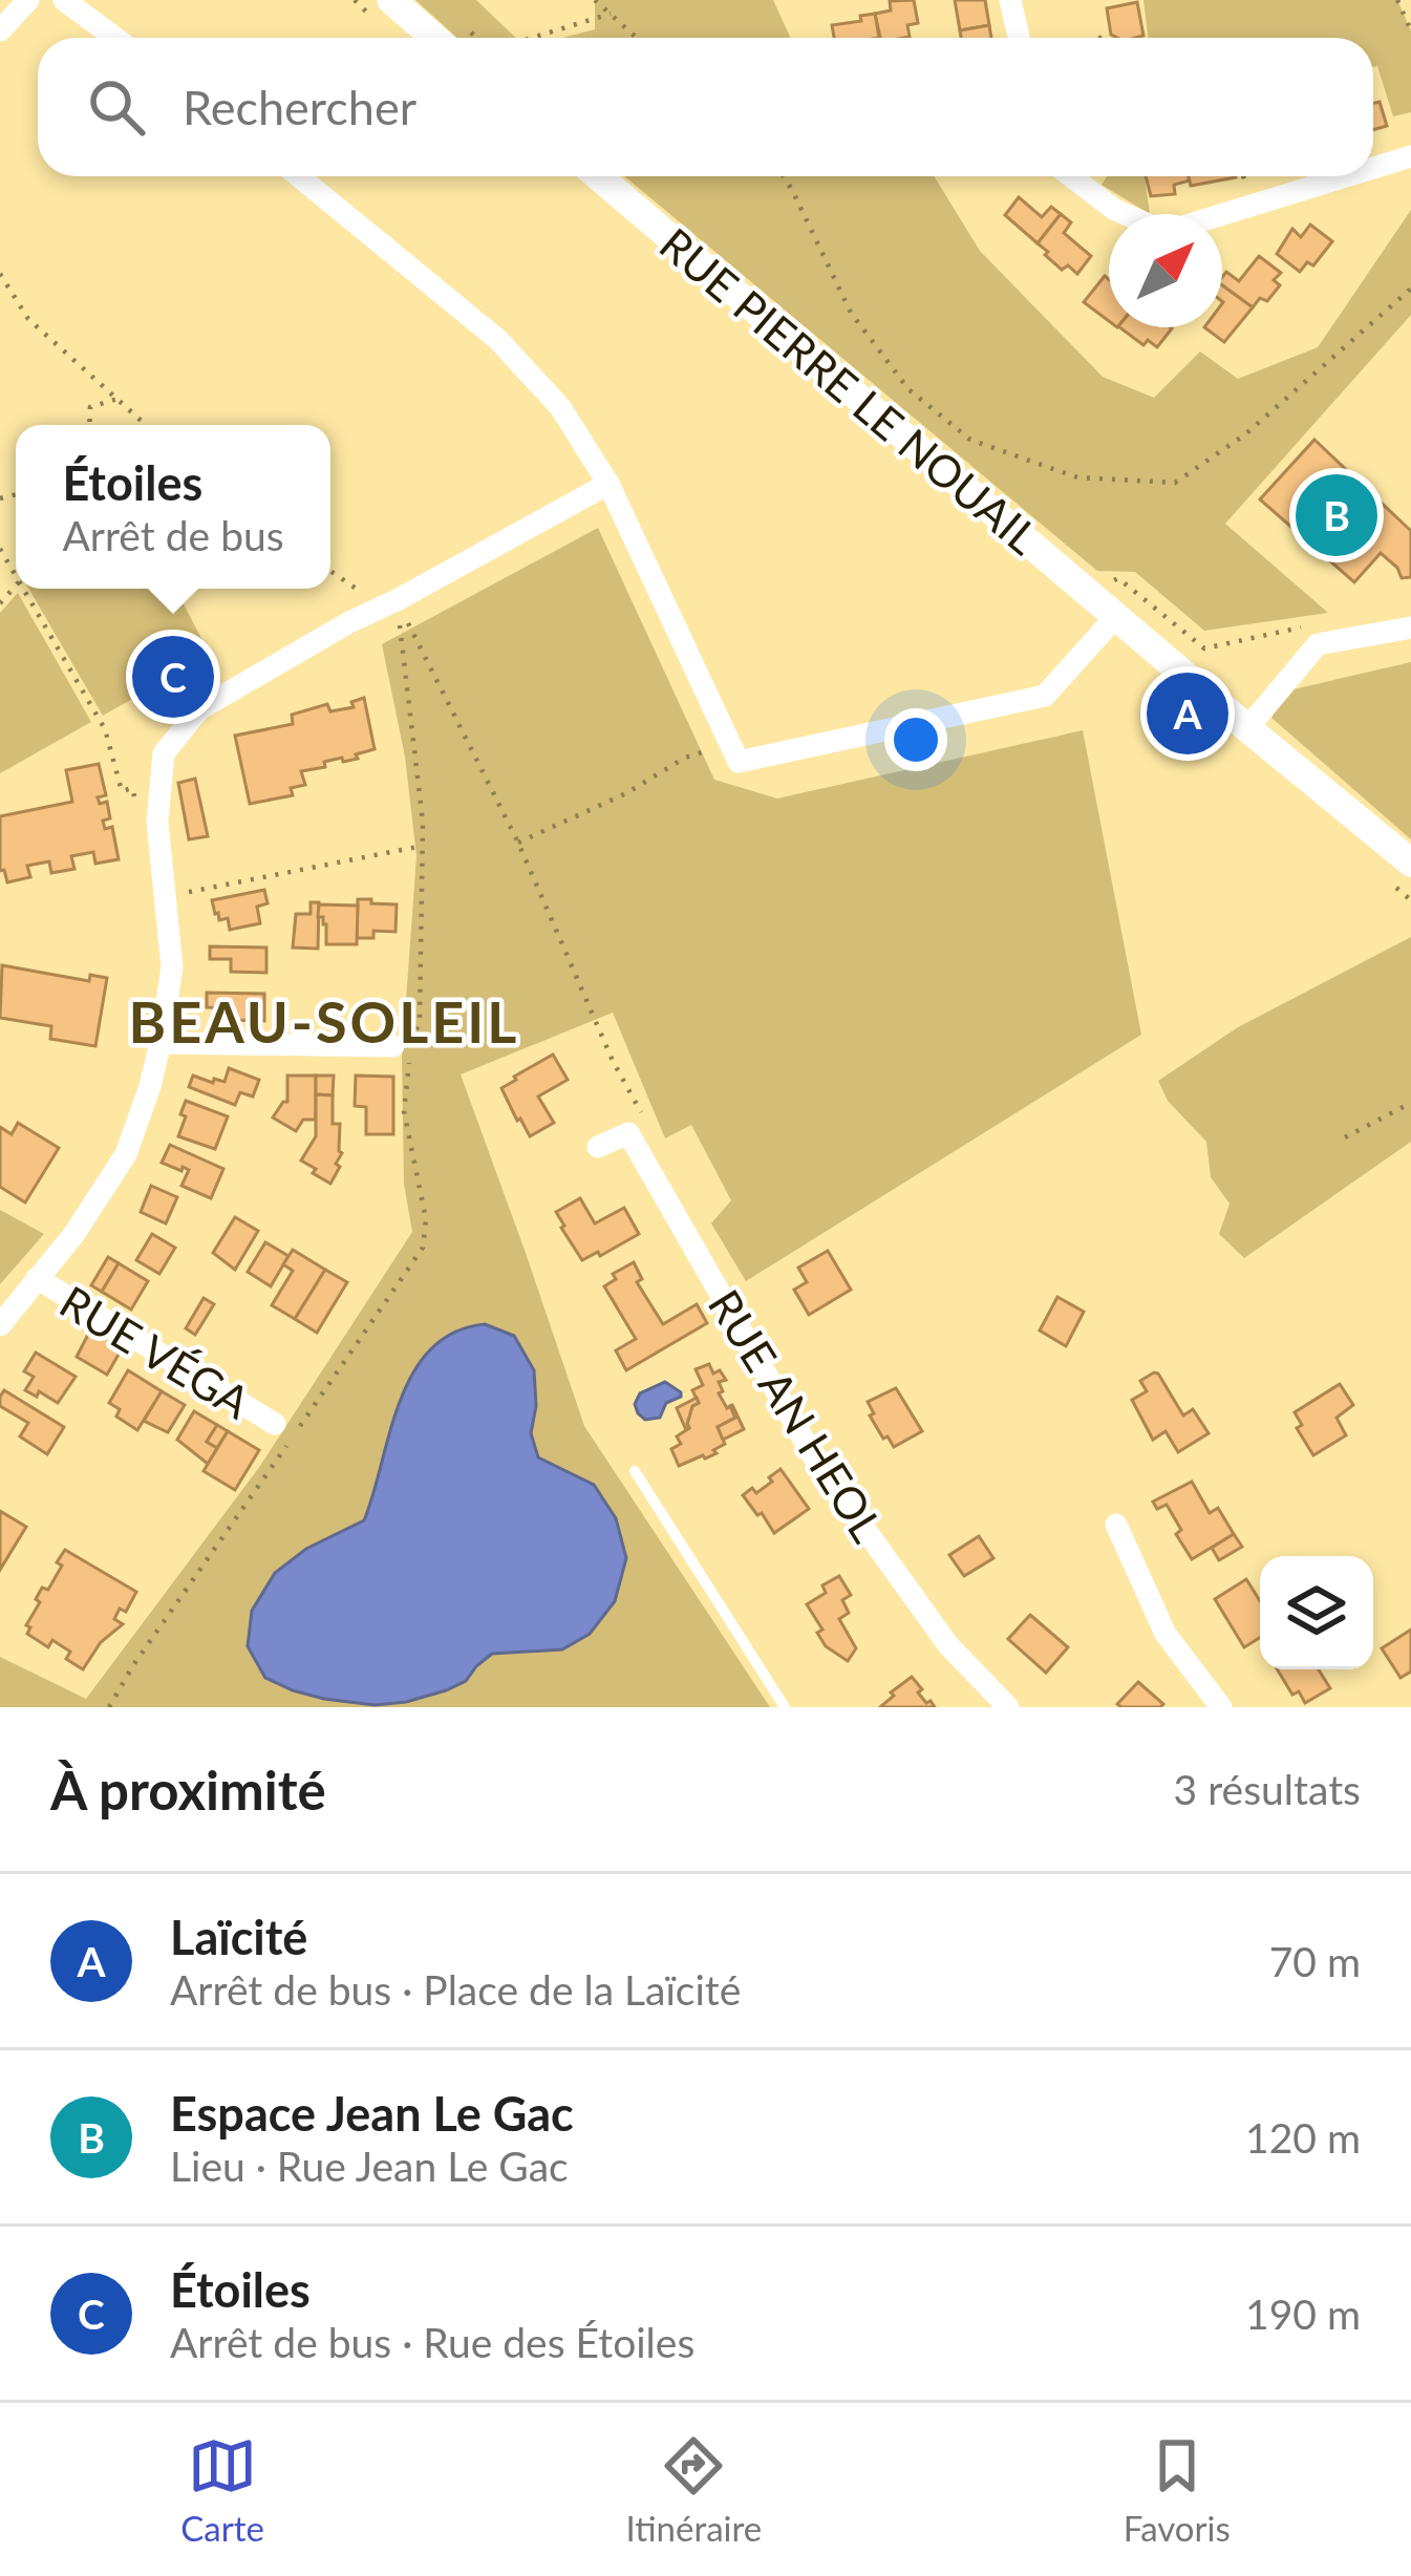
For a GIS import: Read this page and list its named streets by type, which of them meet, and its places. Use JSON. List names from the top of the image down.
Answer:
{
  "streets": {
    "street": ["RUE PIERRE LE NOUAIL", "RUE VÉGA", "RUE AN HEOL"]
  },
  "districts": ["BEAU-SOLEIL"],
  "north": "top right",
  "page": {
    "search": "Rechercher",
    "popup": ["Étoiles", "Arrêt de bus"],
    "pins": ["B", "C", "A"],
    "heading": ["À proximité", "3 résultats"],
    "list": [
      {
        "mark": "A",
        "name": "Laïcité",
        "note": "Arrêt de bus · Place de la Laïcité",
        "value": "70 m"
      },
      {
        "mark": "B",
        "name": "Espace Jean Le Gac",
        "note": "Lieu · Rue Jean Le Gac",
        "value": "120 m"
      },
      {
        "mark": "C",
        "name": "Étoiles",
        "note": "Arrêt de bus · Rue des Étoiles",
        "value": "190 m"
      }
    ],
    "nav": ["Carte", "Itinéraire", "Favoris"]
  }
}
